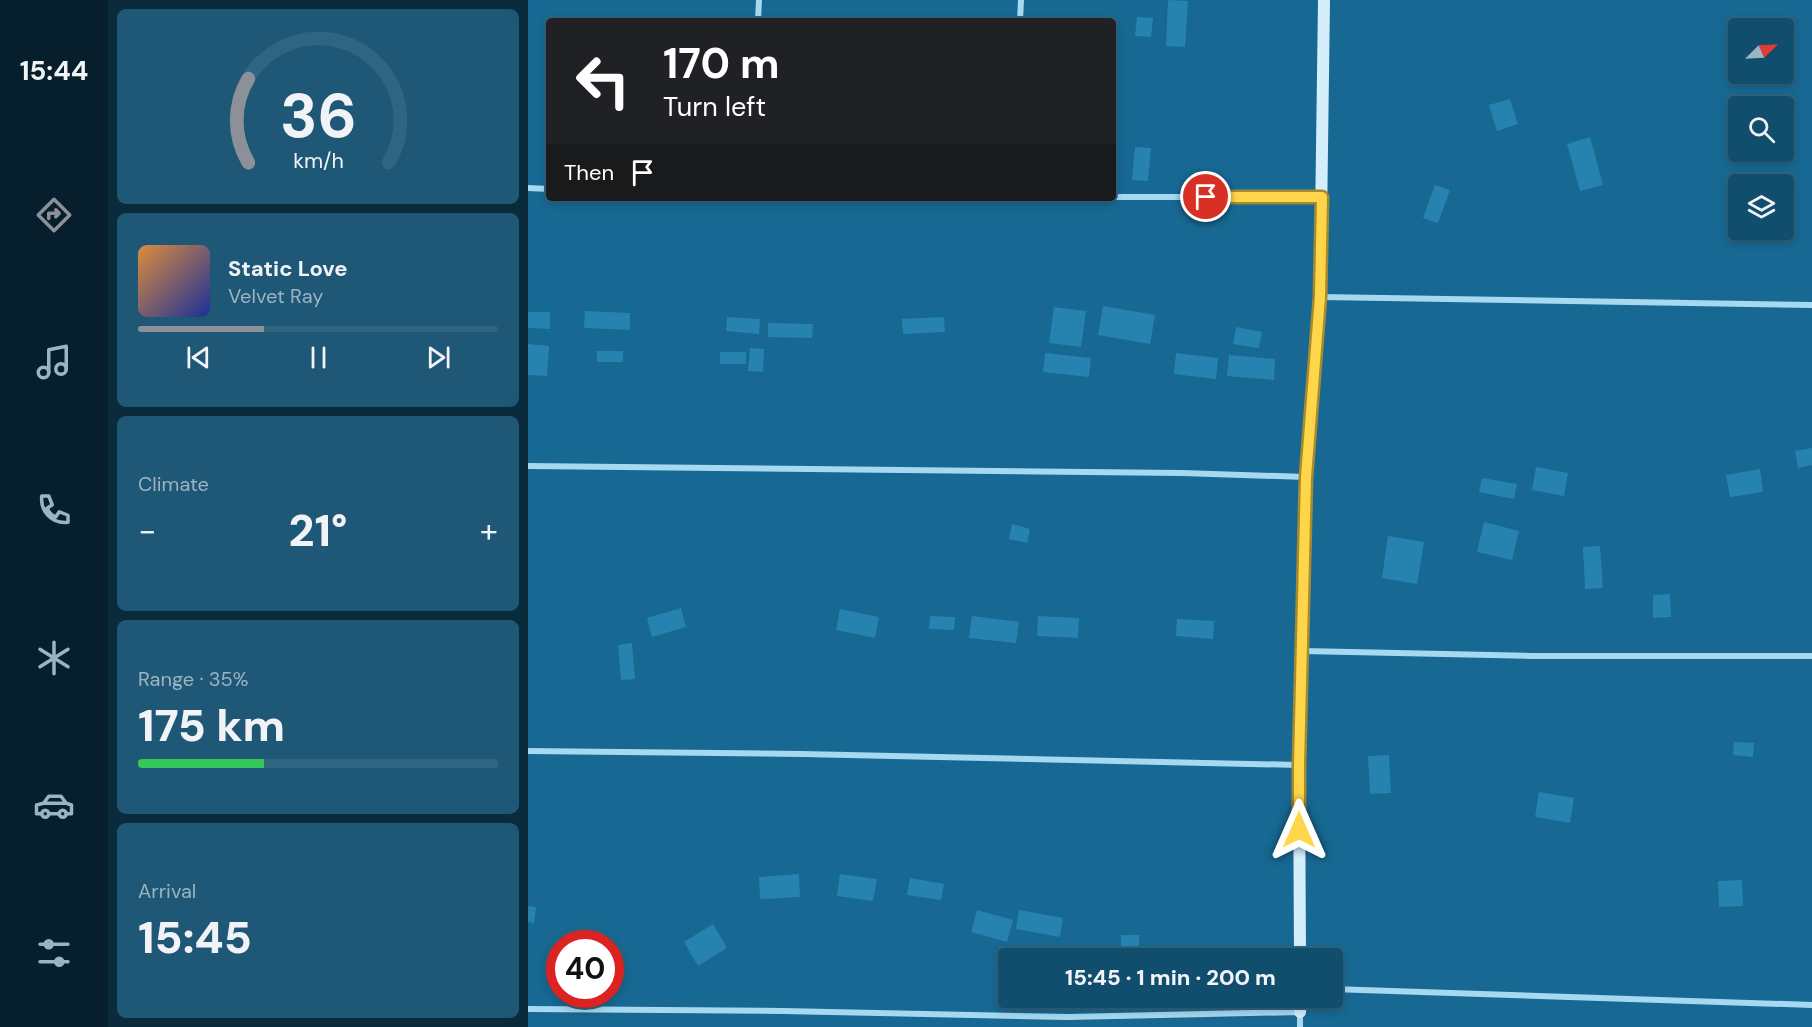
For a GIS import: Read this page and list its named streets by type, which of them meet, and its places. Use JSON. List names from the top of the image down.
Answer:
{
  "north": "top right",
  "page": {
    "tabs": "15:44",
    "turn": ["170 m", "Turn left"],
    "then": "Then",
    "song": ["Static Love", "Velvet Ray"],
    "tile": [
      "Climate",
      ["Range · 35%", "175 km"],
      ["Arrival", "15:45"]
    ],
    "heat": ["−", "21°", "+"],
    "limit": "40",
    "trip": "15:45 · 1 min · 200 m",
    "gauge": ["36", "km/h"]
  }
}
